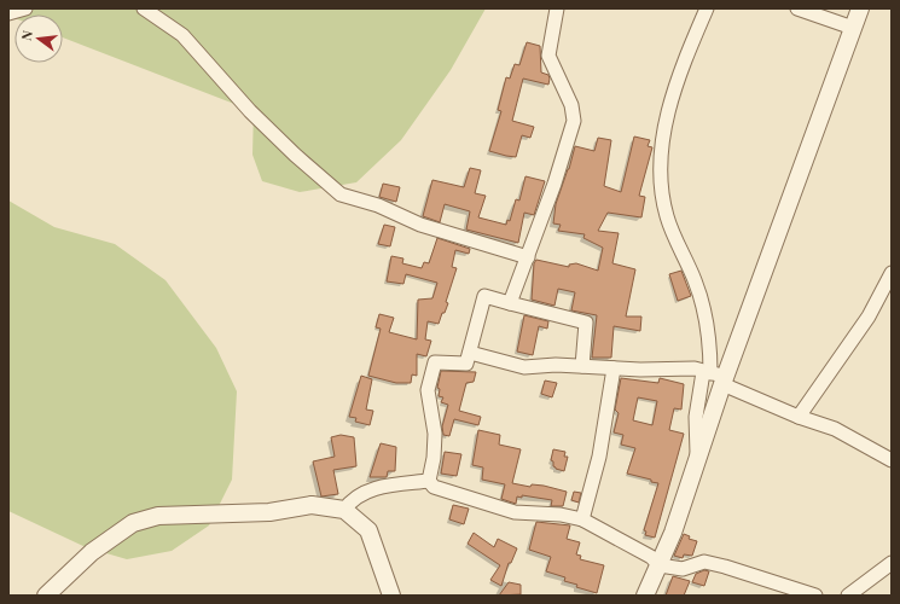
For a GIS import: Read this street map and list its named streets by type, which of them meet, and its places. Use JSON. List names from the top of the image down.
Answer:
{
  "north": "left"
}
